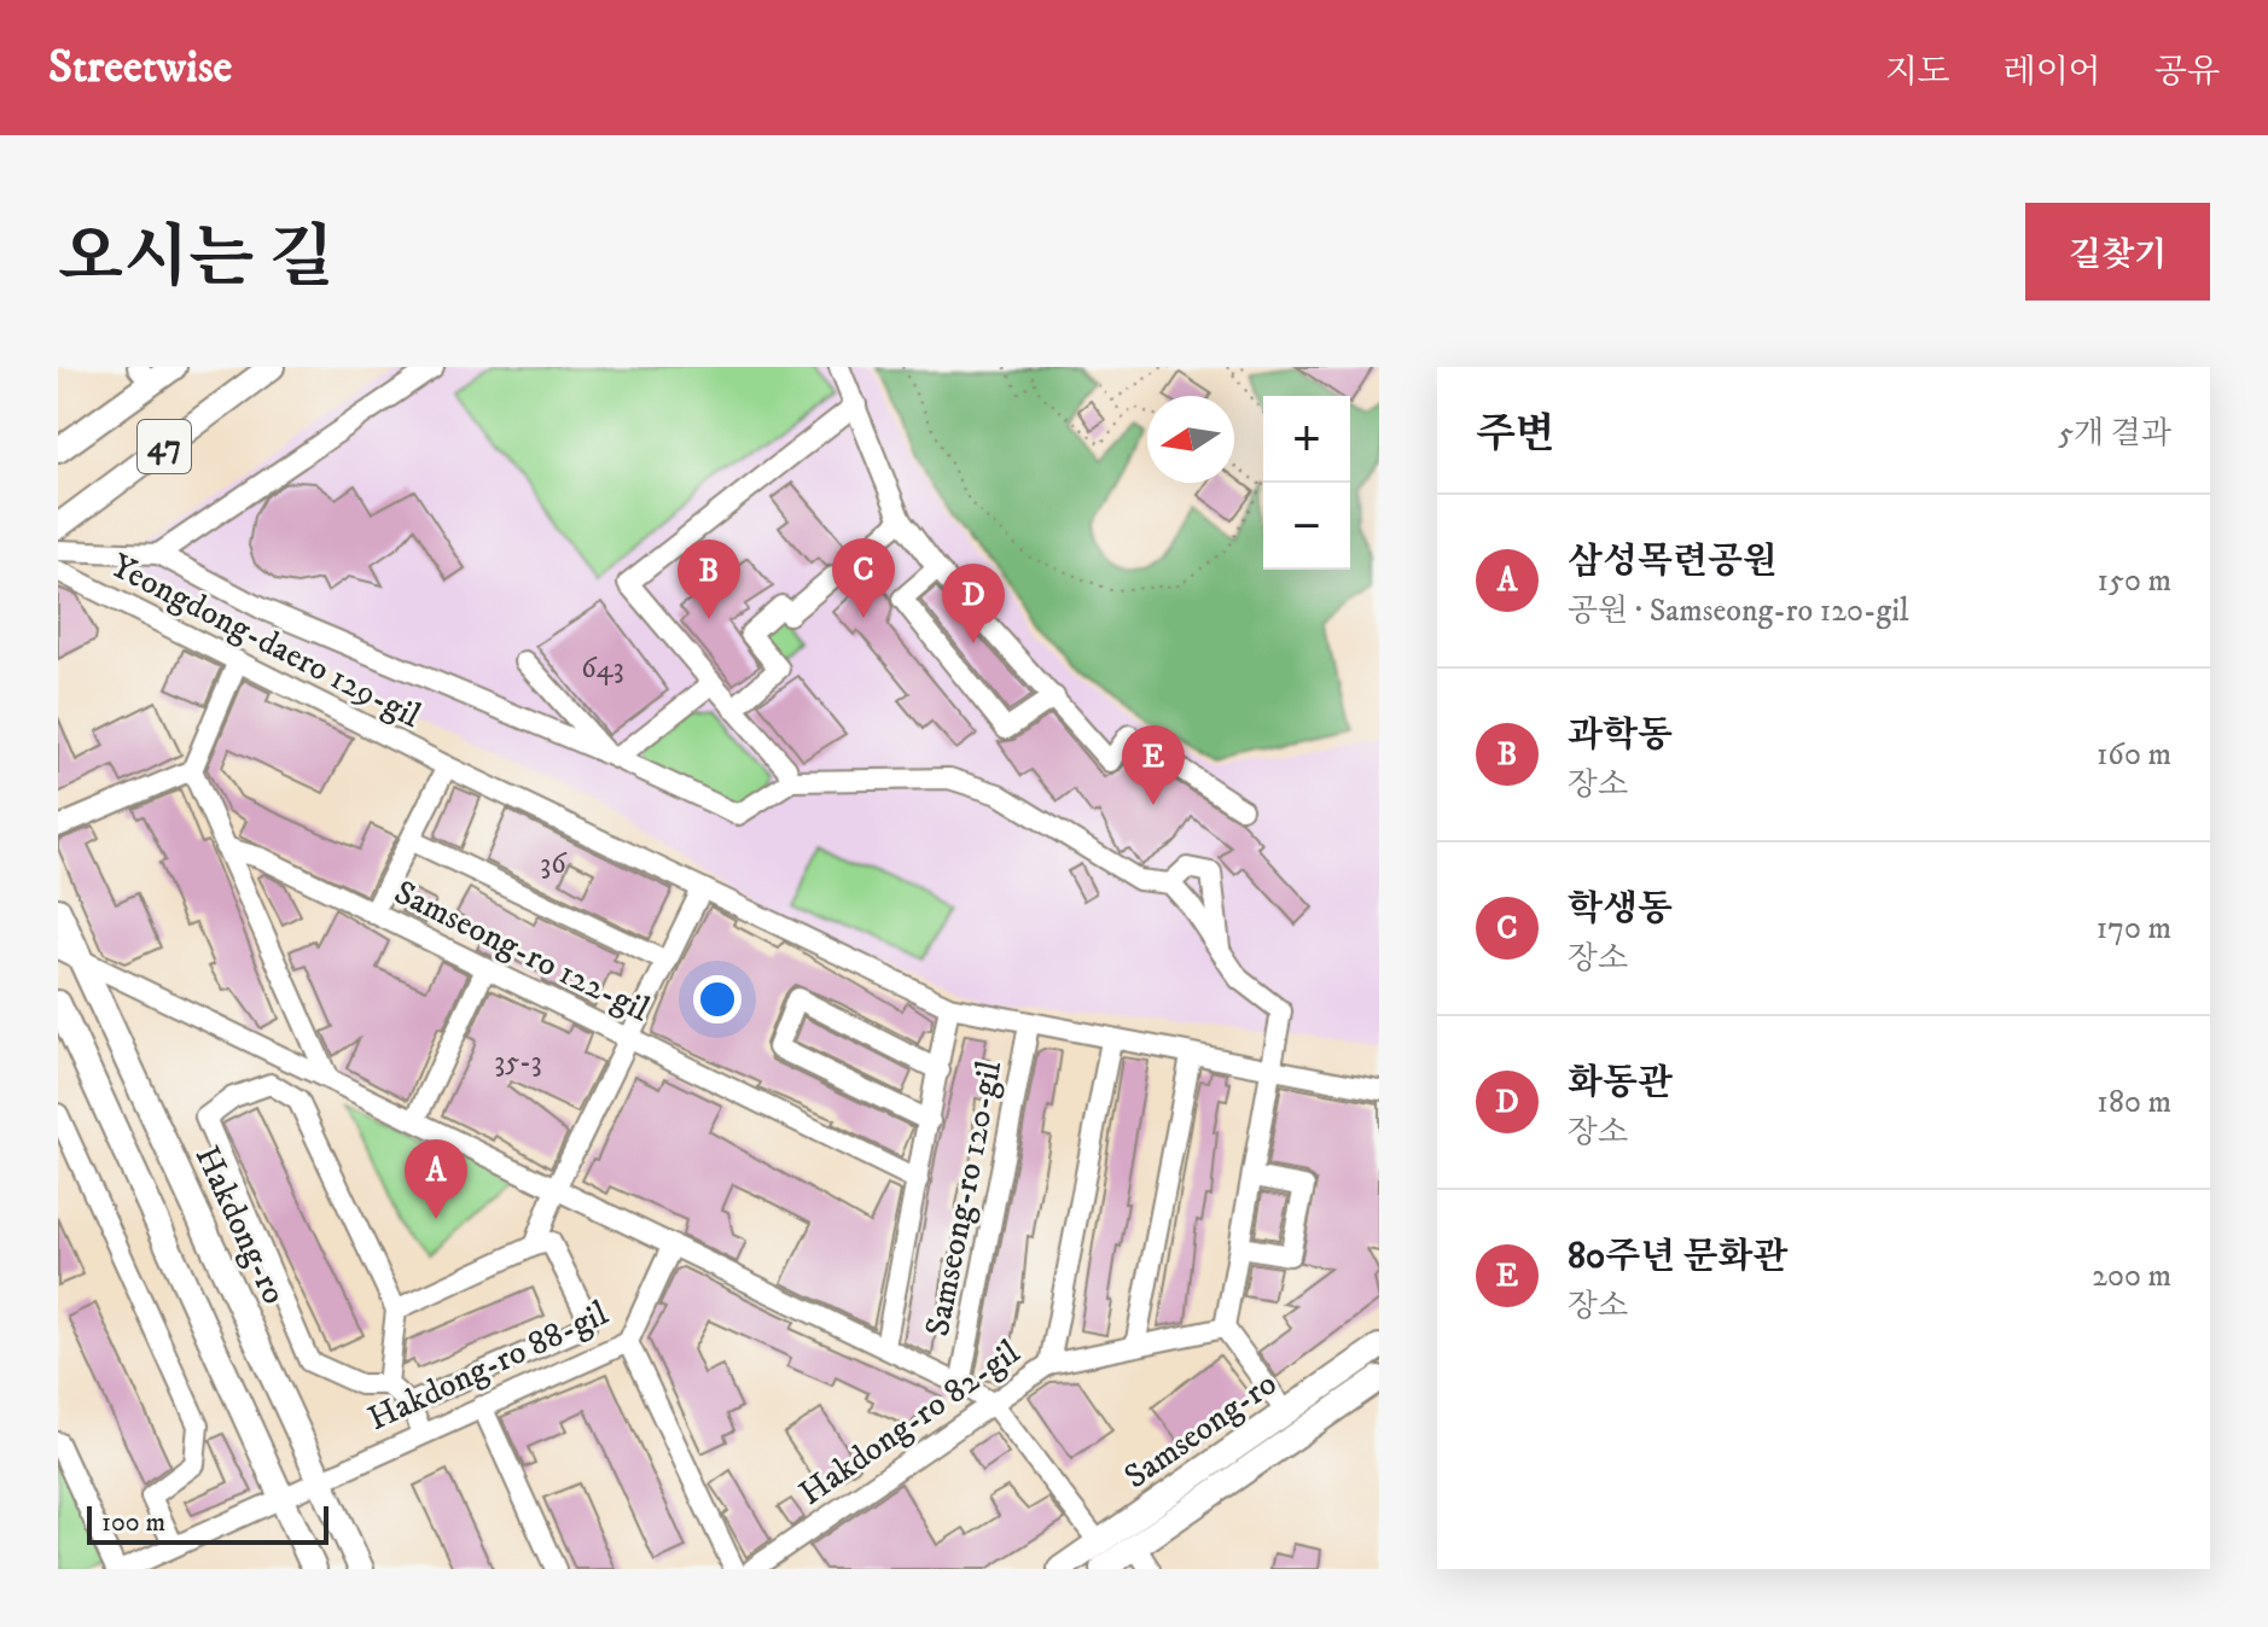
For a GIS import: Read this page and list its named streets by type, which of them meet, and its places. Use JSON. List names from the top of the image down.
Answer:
{
  "streets": {
    "main road": ["47", "Hakdong-ro", "Samseong-ro"],
    "street": [
      "Yeongdong-daero 129-gil",
      "Samseong-ro 122-gil",
      "Samseong-ro 120-gil",
      "Hakdong-ro 88-gil",
      "Hakdong-ro 82-gil"
    ]
  },
  "crossings": [
    ["Yeongdong-daero 129-gil", "Samseong-ro 122-gil"],
    ["Yeongdong-daero 129-gil", "Samseong-ro 120-gil"],
    ["Samseong-ro 122-gil", "Samseong-ro 120-gil"],
    ["Samseong-ro 120-gil", "Hakdong-ro"],
    ["Samseong-ro 120-gil", "Hakdong-ro 88-gil"],
    ["Samseong-ro 120-gil", "Hakdong-ro 82-gil"],
    ["Samseong-ro 120-gil", "Samseong-ro"],
    ["Hakdong-ro", "Hakdong-ro 88-gil"]
  ],
  "house_numbers": ["643", "36", "35-3"],
  "scale_bar": "100 m",
  "north": "left",
  "page": {
    "header": "Streetwise",
    "nav": ["지도", "레이어", "공유"],
    "title": "오시는 길",
    "buttons": "길찾기",
    "heading": ["주변", "5개 결과"],
    "map_buttons": ["+", "−"],
    "list": [
      {
        "mark": "A",
        "name": "삼성목련공원",
        "note": "공원 · Samseong-ro 120-gil",
        "value": "150 m"
      },
      {
        "mark": "B",
        "name": "과학동",
        "note": "장소",
        "value": "160 m"
      },
      {
        "mark": "C",
        "name": "학생동",
        "note": "장소",
        "value": "170 m"
      },
      {
        "mark": "D",
        "name": "화동관",
        "note": "장소",
        "value": "180 m"
      },
      {
        "mark": "E",
        "name": "80주년 문화관",
        "note": "장소",
        "value": "200 m"
      }
    ],
    "pins": [
      "C",
      "B",
      "D",
      "E",
      "A"
    ],
    "scale": "100 m"
  }
}
